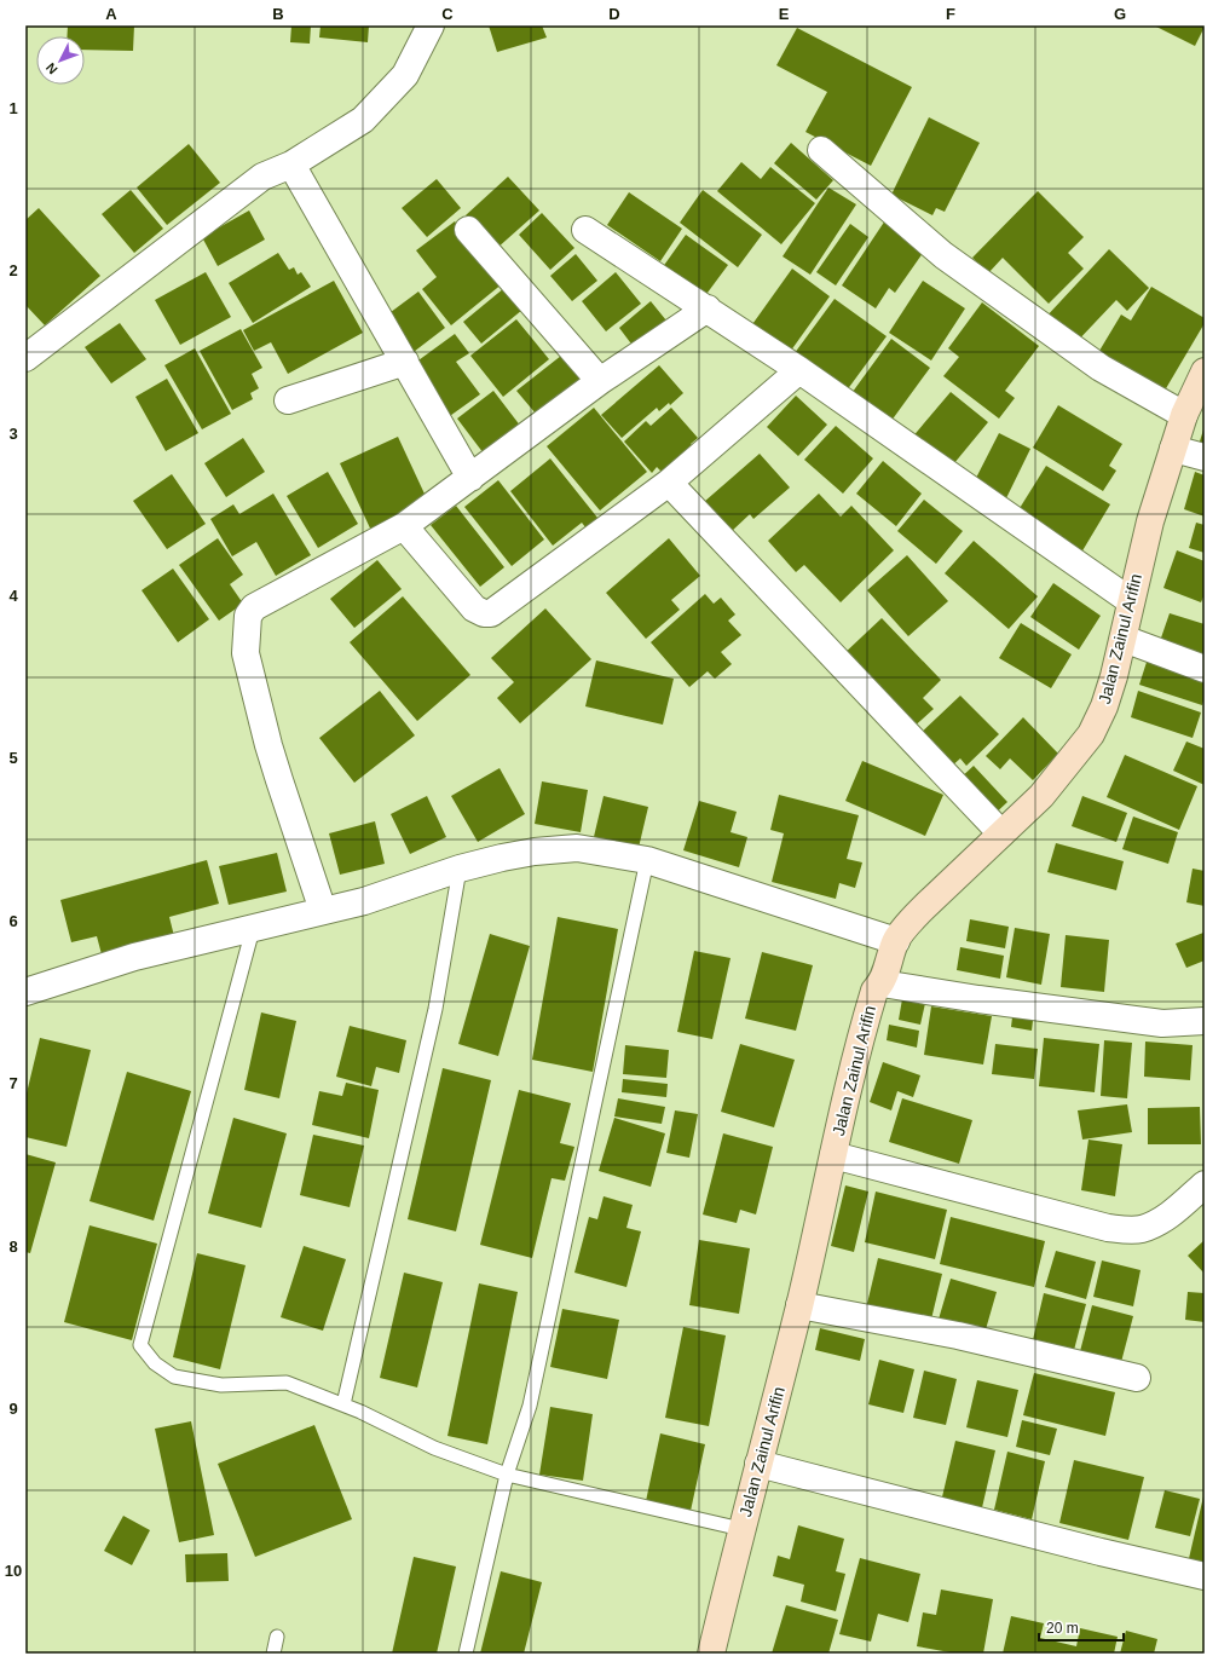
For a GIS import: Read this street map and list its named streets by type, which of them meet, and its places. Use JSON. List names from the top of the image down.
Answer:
{
  "streets": {
    "street": ["Jalan Zainul Arifin"]
  },
  "scale_bar": "20 m",
  "north": "bottom left",
  "grid": {
    "columns": [
      "A",
      "B",
      "C",
      "D",
      "E",
      "F",
      "G"
    ],
    "rows": [
      "1",
      "2",
      "3",
      "4",
      "5",
      "6",
      "7",
      "8",
      "9",
      "10"
    ]
  }
}
